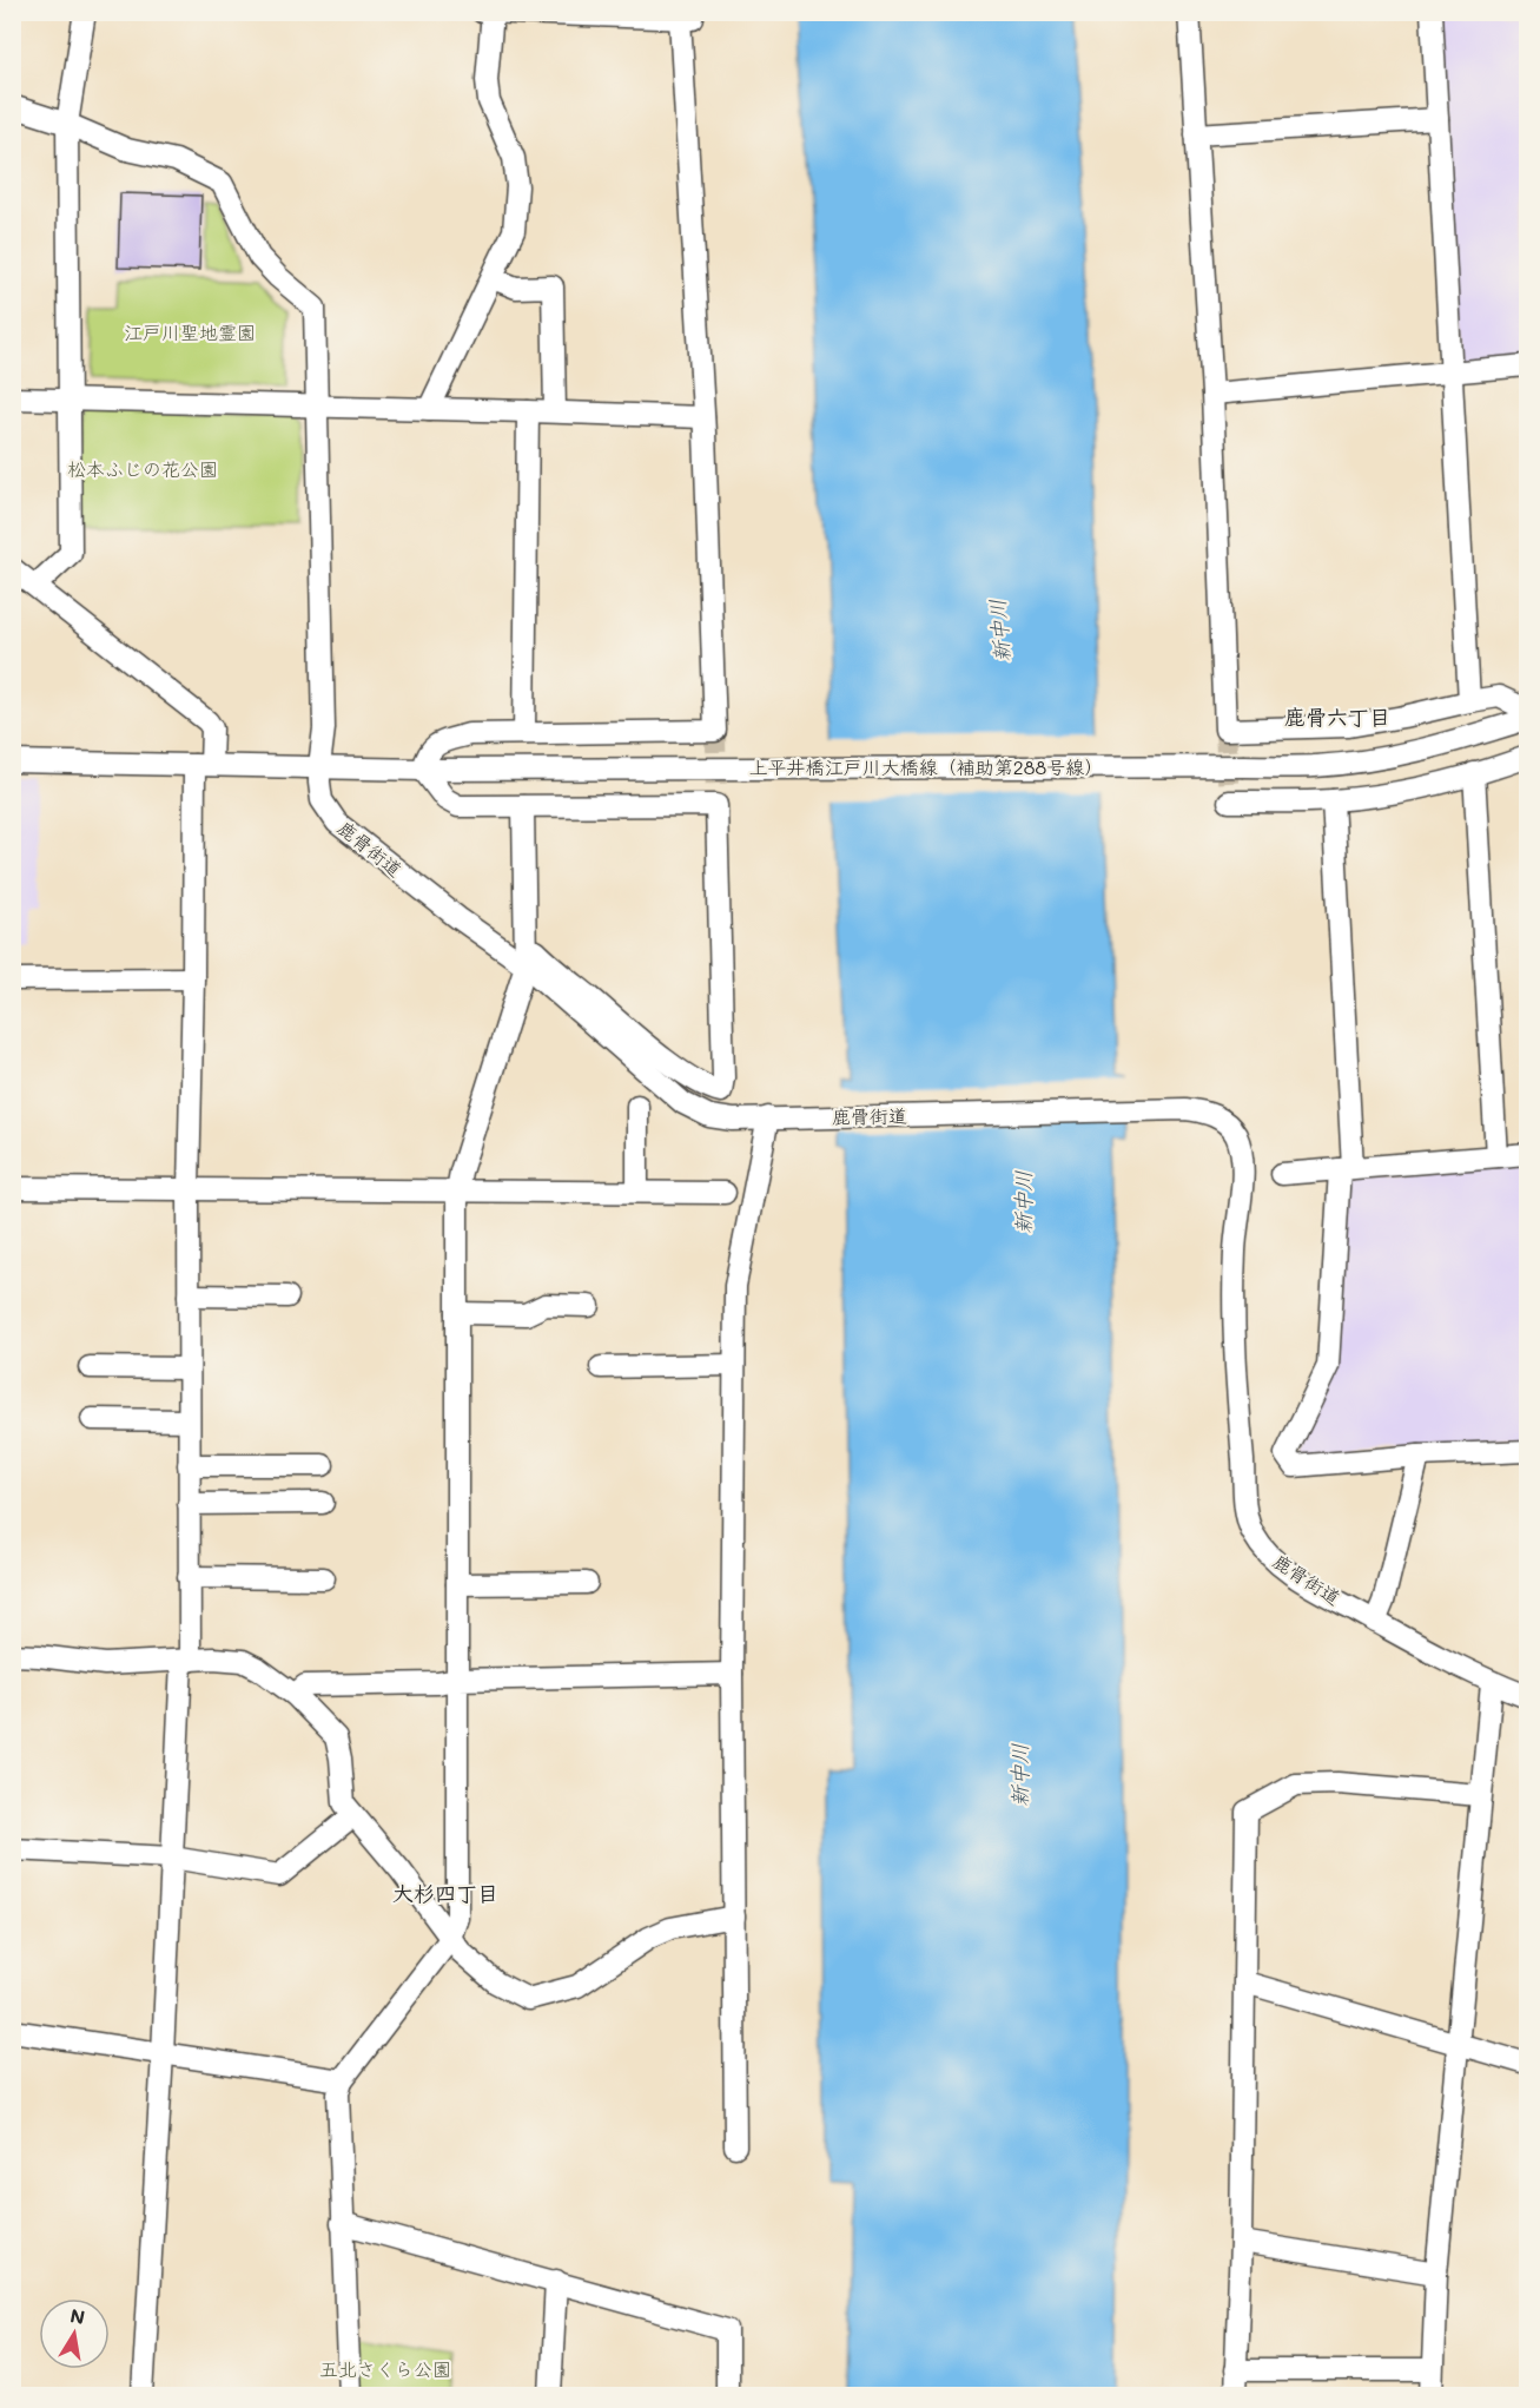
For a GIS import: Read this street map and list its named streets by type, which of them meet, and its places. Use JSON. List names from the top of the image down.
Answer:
{
  "streets": {
    "street": ["上平井橋江戸川大橋線（補助第288号線）", "鹿骨街道"]
  },
  "crossings": [
    ["上平井橋江戸川大橋線（補助第288号線）", "鹿骨街道"]
  ],
  "districts": ["鹿骨六丁目", "大杉四丁目"],
  "water": ["新中川"],
  "parks": ["江戸川聖地霊園", "松本ふじの花公園", "五北さくら公園"],
  "north": "top"
}
